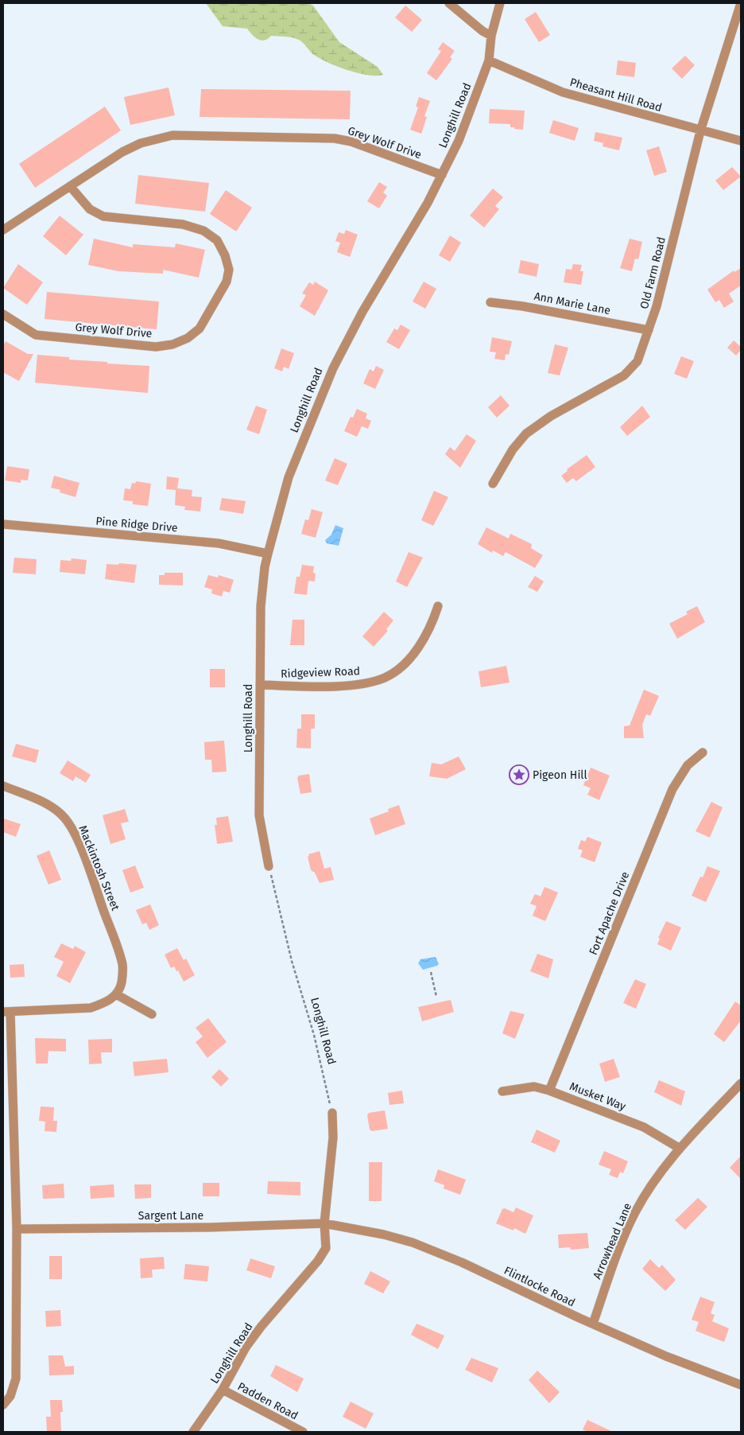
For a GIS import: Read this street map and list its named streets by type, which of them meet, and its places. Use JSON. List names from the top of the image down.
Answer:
{
  "streets": {
    "street": [
      "Pheasant Hill Road",
      "Longhill Road",
      "Grey Wolf Drive",
      "Old Farm Road",
      "Ann Marie Lane",
      "Pine Ridge Drive",
      "Ridgeview Road",
      "Mackintosh Street",
      "Fort Apache Drive",
      "Musket Way",
      "Sargent Lane",
      "Arrowhead Lane",
      "Flintlocke Road",
      "Padden Road"
    ]
  },
  "crossings": [
    ["Pheasant Hill Road", "Longhill Road"],
    ["Pheasant Hill Road", "Old Farm Road"],
    ["Longhill Road", "Grey Wolf Drive"],
    ["Longhill Road", "Pine Ridge Drive"],
    ["Longhill Road", "Ridgeview Road"],
    ["Longhill Road", "Sargent Lane"],
    ["Longhill Road", "Flintlocke Road"],
    ["Longhill Road", "Padden Road"],
    ["Old Farm Road", "Ann Marie Lane"],
    ["Fort Apache Drive", "Musket Way"],
    ["Musket Way", "Arrowhead Lane"],
    ["Sargent Lane", "Flintlocke Road"],
    ["Arrowhead Lane", "Flintlocke Road"]
  ],
  "places": {
    "place": ["Pigeon Hill"]
  }
}
